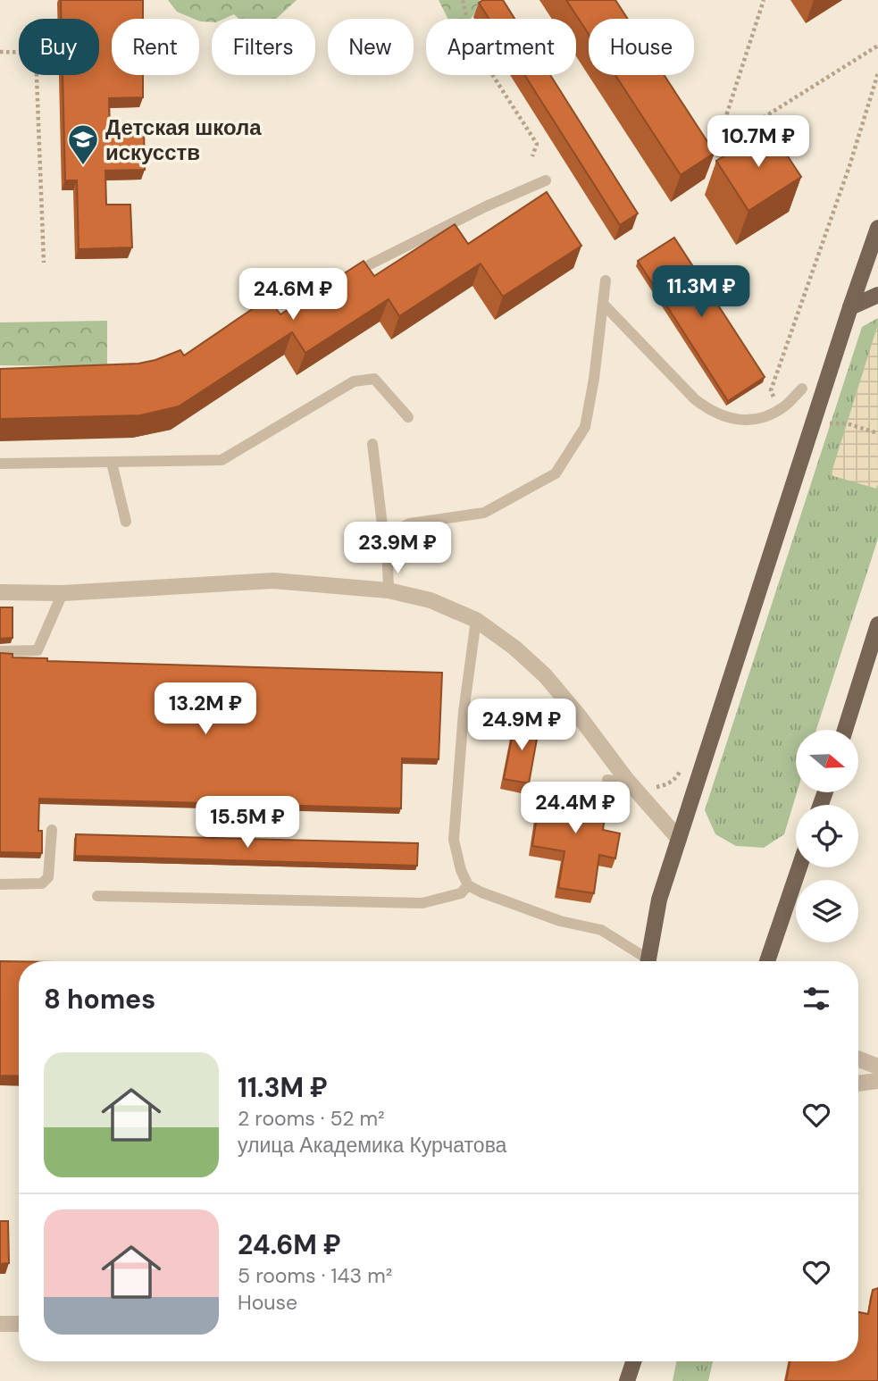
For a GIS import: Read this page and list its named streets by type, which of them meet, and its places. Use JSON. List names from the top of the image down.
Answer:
{
  "places": {
    "school or university": ["Детская школа искусств"]
  },
  "north": "right",
  "page": {
    "chip": [
      "Buy",
      "Rent",
      "Filters",
      "New",
      "Apartment",
      "House"
    ],
    "price": [
      "10.7M ₽",
      "11.3M ₽",
      "24.6M ₽",
      "23.9M ₽",
      "13.2M ₽",
      "24.9M ₽",
      "24.4M ₽",
      "15.5M ₽"
    ],
    "heading": "8 homes",
    "list": [
      {
        "name": "11.3M ₽",
        "note": "2 rooms · 52 m² · улица Академика Курчатова"
      },
      {
        "name": "24.6M ₽",
        "note": "5 rooms · 143 m² · House"
      }
    ]
  }
}
